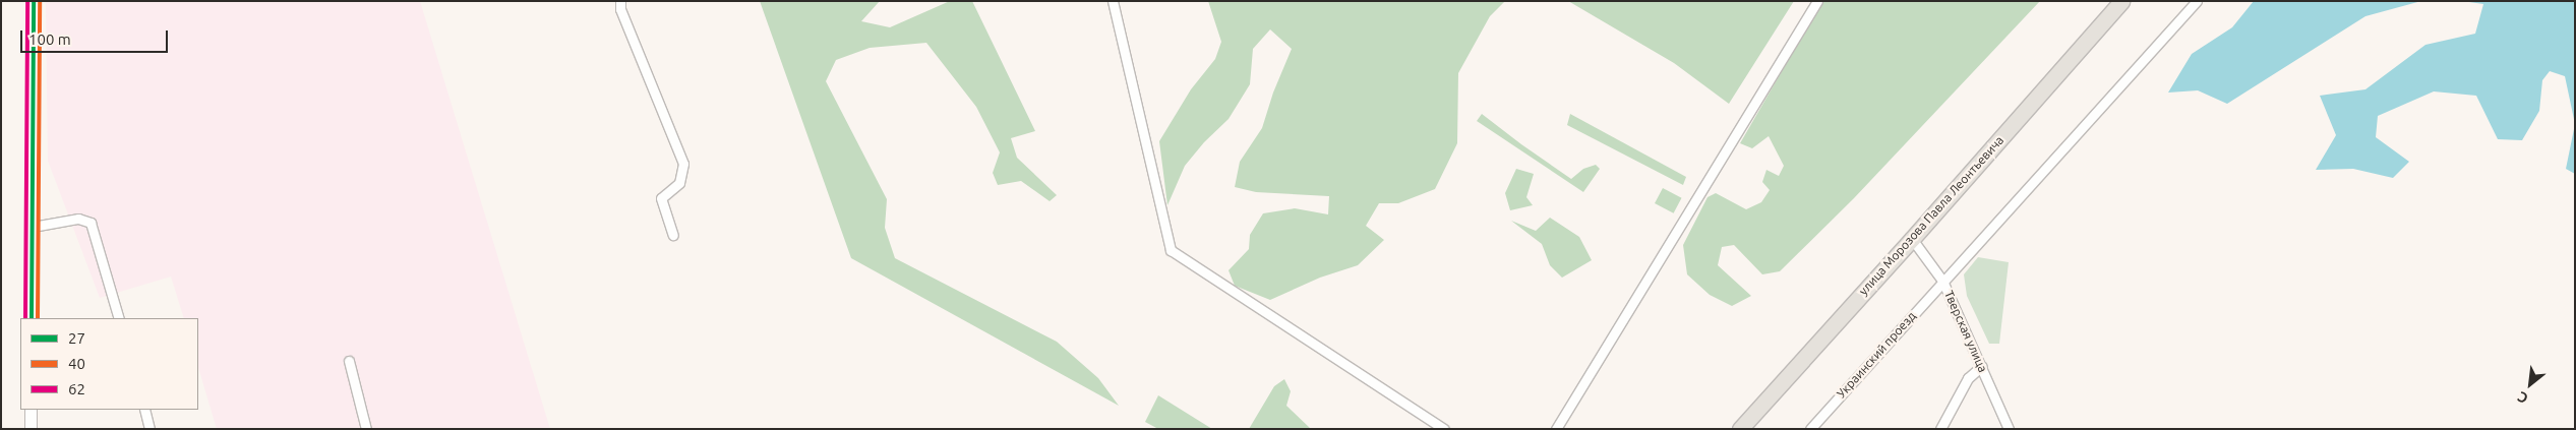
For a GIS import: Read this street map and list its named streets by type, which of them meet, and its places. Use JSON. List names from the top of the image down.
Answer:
{
  "streets": {
    "main road": ["улица Морозова Павла Леонтьевича"],
    "street": ["Тверская улица", "Украинский проезд"]
  },
  "crossings": [
    ["улица Морозова Павла Леонтьевича", "Тверская улица"],
    ["Тверская улица", "Украинский проезд"]
  ],
  "lines": ["transit line 27", "transit line 40", "transit line 62"],
  "legend": ["27", "40", "62"],
  "scale_bar": "100 m",
  "north": "bottom left"
}
